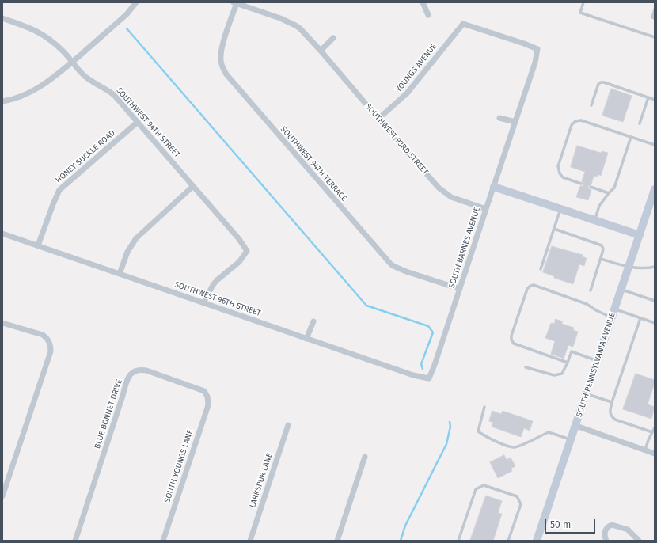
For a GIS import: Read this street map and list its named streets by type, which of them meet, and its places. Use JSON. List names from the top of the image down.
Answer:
{
  "streets": {
    "main road": ["SOUTH PENNSYLVANIA AVENUE"],
    "street": [
      "YOUNGS AVENUE",
      "SOUTHWEST 94TH STREET",
      "SOUTHWEST 93RD STREET",
      "HONEY SUCKLE ROAD",
      "SOUTHWEST 94TH TERRACE",
      "SOUTH BARNES AVENUE",
      "SOUTHWEST 96TH STREET",
      "BLUE BONNET DRIVE",
      "SOUTH YOUNGS LANE",
      "LARKSPUR LANE"
    ]
  },
  "crossings": [
    ["YOUNGS AVENUE", "SOUTHWEST 93RD STREET"],
    ["YOUNGS AVENUE", "SOUTH BARNES AVENUE"],
    ["SOUTHWEST 94TH STREET", "HONEY SUCKLE ROAD"],
    ["SOUTHWEST 94TH STREET", "SOUTHWEST 96TH STREET"],
    ["SOUTHWEST 93RD STREET", "SOUTHWEST 94TH TERRACE"],
    ["SOUTHWEST 93RD STREET", "SOUTH BARNES AVENUE"],
    ["HONEY SUCKLE ROAD", "SOUTHWEST 96TH STREET"],
    ["SOUTHWEST 94TH TERRACE", "SOUTH BARNES AVENUE"],
    ["SOUTH BARNES AVENUE", "SOUTHWEST 96TH STREET"],
    ["BLUE BONNET DRIVE", "SOUTH YOUNGS LANE"]
  ],
  "scale_bar": "50 m"
}
